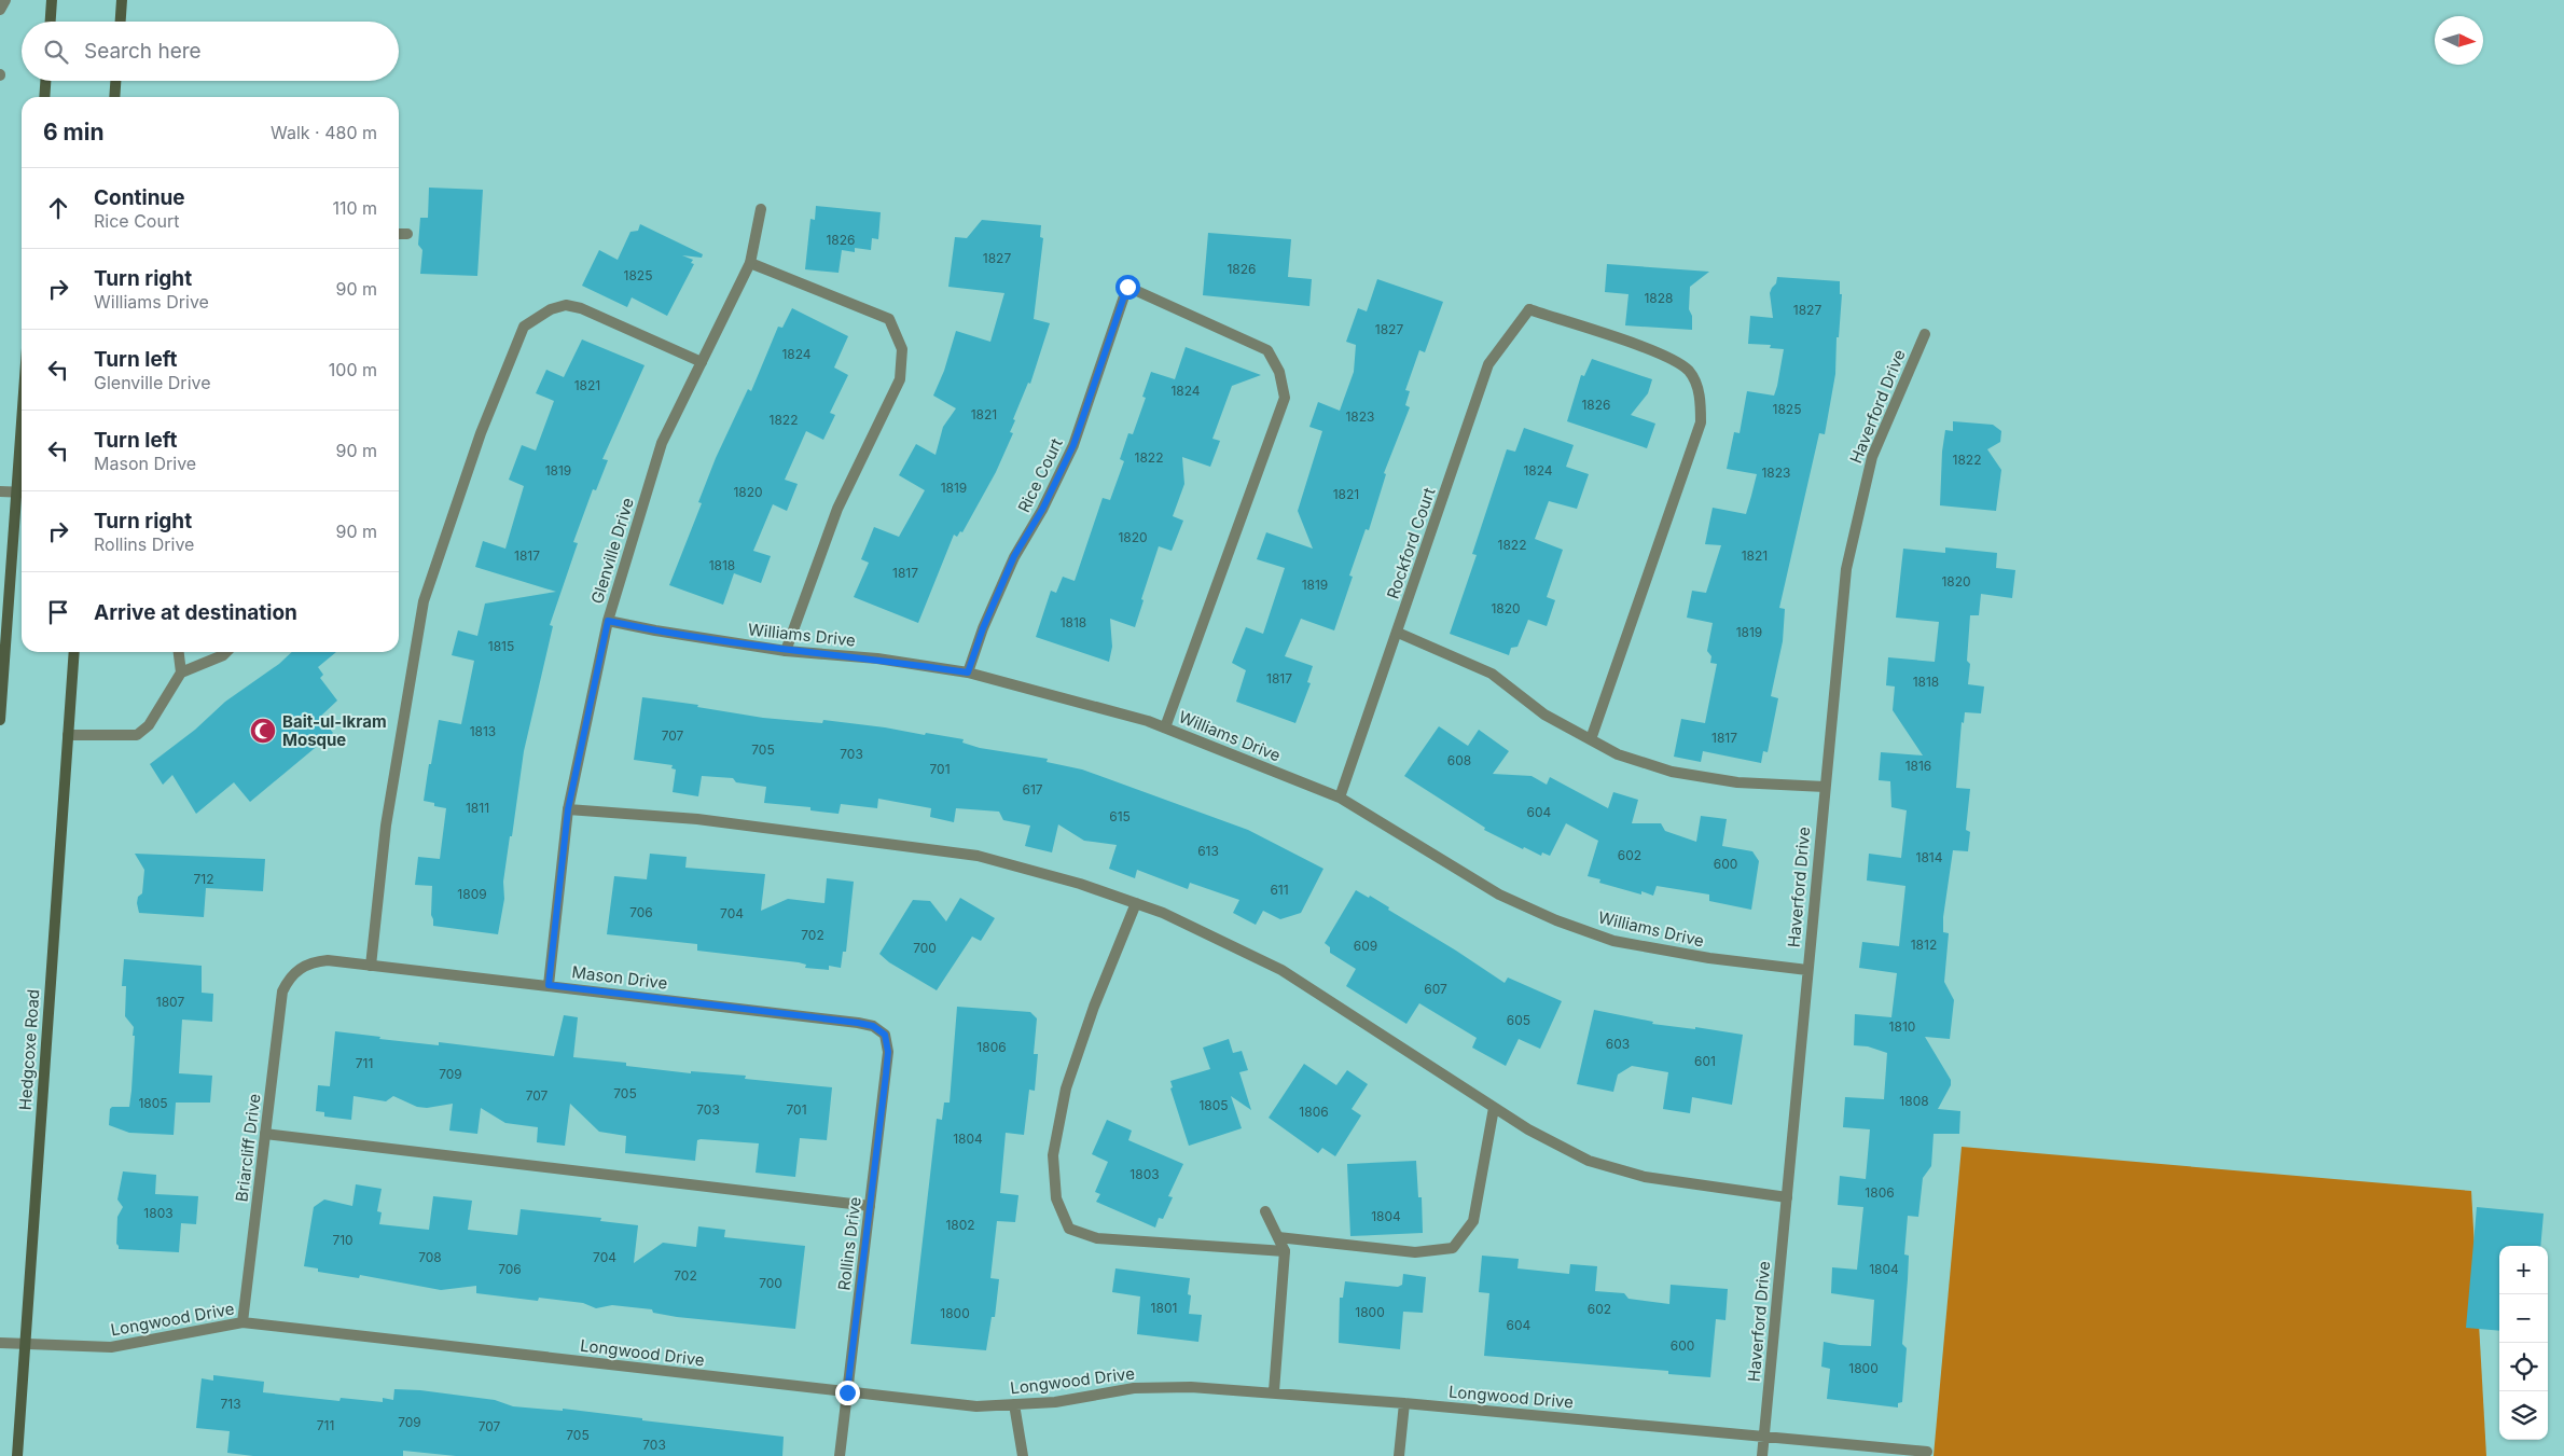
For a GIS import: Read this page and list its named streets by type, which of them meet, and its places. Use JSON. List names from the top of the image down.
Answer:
{
  "streets": {
    "main road": ["Hedgcoxe Road"],
    "street": [
      "Haverford Drive",
      "Rice Court",
      "Rockford Court",
      "Glenville Drive",
      "Williams Drive",
      "Mason Drive",
      "Briarcliff Drive",
      "Rollins Drive",
      "Longwood Drive"
    ]
  },
  "crossings": [
    ["Haverford Drive", "Williams Drive"],
    ["Haverford Drive", "Longwood Drive"],
    ["Rice Court", "Williams Drive"],
    ["Rockford Court", "Williams Drive"],
    ["Glenville Drive", "Williams Drive"],
    ["Glenville Drive", "Mason Drive"],
    ["Mason Drive", "Briarcliff Drive"],
    ["Mason Drive", "Rollins Drive"],
    ["Hedgcoxe Road", "Longwood Drive"],
    ["Briarcliff Drive", "Longwood Drive"],
    ["Rollins Drive", "Longwood Drive"]
  ],
  "places": {
    "mosque": ["Bait-ul-Ikram Mosque"]
  },
  "house_numbers": [
    "1826",
    "1827",
    "1826",
    "1825",
    "1828",
    "1827",
    "1827",
    "1824",
    "1821",
    "1824",
    "1826",
    "1825",
    "1821",
    "1823",
    "1822",
    "1822",
    "1822",
    "1819",
    "1824",
    "1823",
    "1819",
    "1820",
    "1821",
    "1820",
    "1822",
    "1817",
    "1821",
    "1818",
    "1817",
    "1820",
    "1819",
    "1820",
    "1818",
    "1819",
    "1815",
    "1817",
    "1818",
    "1813",
    "707",
    "1817",
    "705",
    "703",
    "608",
    "1816",
    "701",
    "617",
    "1811",
    "604",
    "615",
    "613",
    "602",
    "1814",
    "600",
    "712",
    "611",
    "1809",
    "706",
    "704",
    "702",
    "1812",
    "609",
    "700",
    "607",
    "1807",
    "605",
    "1810",
    "603",
    "1806",
    "601",
    "711",
    "709",
    "705",
    "707",
    "1808",
    "1805",
    "1805",
    "703",
    "701",
    "1806",
    "1804",
    "1803",
    "1806",
    "1803",
    "1804",
    "1802",
    "710",
    "708",
    "704",
    "706",
    "1804",
    "702",
    "700",
    "1801",
    "602",
    "1800",
    "1800",
    "604",
    "600",
    "1800",
    "713",
    "709",
    "711",
    "707",
    "705",
    "703"
  ],
  "north": "right",
  "page": {
    "search": "Search here",
    "heading": ["6 min", "Walk · 480 m"],
    "list": [
      ["Continue", "Rice Court", "110 m"],
      ["Turn right", "Williams Drive", "90 m"],
      ["Turn left", "Glenville Drive", "100 m"],
      ["Turn left", "Mason Drive", "90 m"],
      ["Turn right", "Rollins Drive", "90 m"],
      "Arrive at destination"
    ],
    "map_buttons": ["+", "−"]
  }
}
